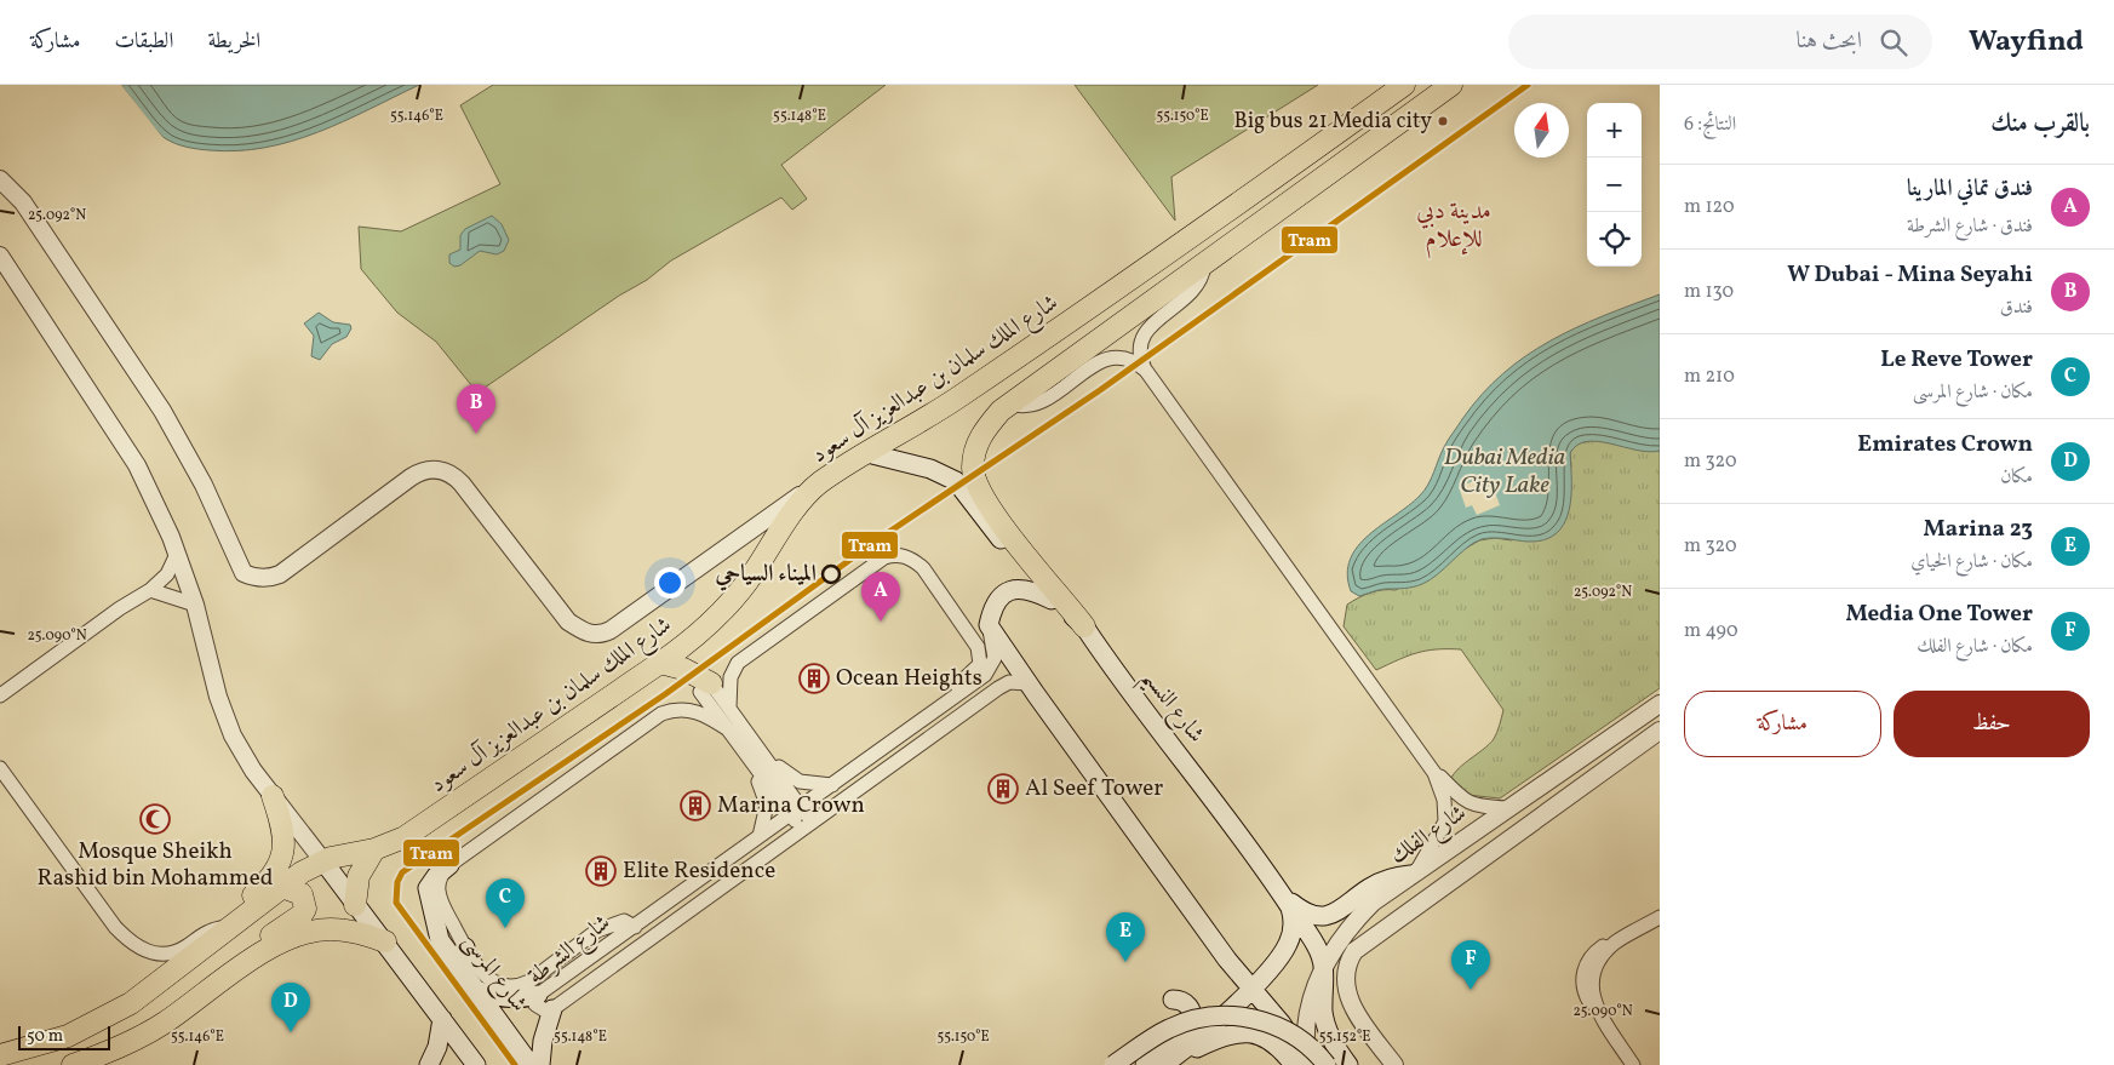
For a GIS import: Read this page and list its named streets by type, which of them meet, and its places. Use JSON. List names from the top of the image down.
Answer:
{
  "streets": {
    "main road": ["شارع الملك سلمان بن عبدالعزيز آل سعود", "شارع النسيم", "شارع المرسى"],
    "street": ["شارع الفلك", "شارع الشرطة"]
  },
  "crossings": [
    ["شارع الملك سلمان بن عبدالعزيز آل سعود", "شارع النسيم"],
    ["شارع النسيم", "شارع الفلك"]
  ],
  "districts": ["مدينة دبي للإعلام"],
  "water": ["Dubai Media City Lake"],
  "places": {
    "other": ["Big bus 21 Media city", "الميناء السياحي"],
    "building": [
      "Ocean Heights",
      "Al Seef Tower",
      "Marina Crown",
      "Elite Residence"
    ],
    "mosque": ["Mosque Sheikh Rashid bin Mohammed"]
  },
  "lines": ["transit line Tram"],
  "scale_bar": "50 m",
  "north": "top",
  "page": {
    "header": "Wayfind",
    "search": "ابحث هنا",
    "nav": ["الخريطة", "الطبقات", "مشاركة"],
    "heading": ["بالقرب منك", "النتائج: 6"],
    "map_buttons": ["+", "−"],
    "list": [
      {
        "mark": "A",
        "name": "فندق تماني المارينا",
        "note": "فندق · شارع الشرطة",
        "value": "120 m"
      },
      {
        "mark": "B",
        "name": "W Dubai - Mina Seyahi",
        "note": "فندق",
        "value": "130 m"
      },
      {
        "mark": "C",
        "name": "Le Reve Tower",
        "note": "مكان · شارع المرسى",
        "value": "210 m"
      },
      {
        "mark": "D",
        "name": "Emirates Crown",
        "note": "مكان",
        "value": "320 m"
      },
      {
        "mark": "E",
        "name": "23 Marina",
        "note": "مكان · شارع الخياي",
        "value": "320 m"
      },
      {
        "mark": "F",
        "name": "Media One Tower",
        "note": "مكان · شارع الفلك",
        "value": "490 m"
      }
    ],
    "pins": [
      "B",
      "A",
      "C",
      "E",
      "F",
      "D"
    ],
    "buttons": ["حفظ", "مشاركة"],
    "scale": "50 m"
  },
  "coordinates": [
    "55.146°E",
    "55.148°E",
    "55.150°E",
    "25.092°N",
    "25.090°N",
    "55.152°E"
  ]
}
